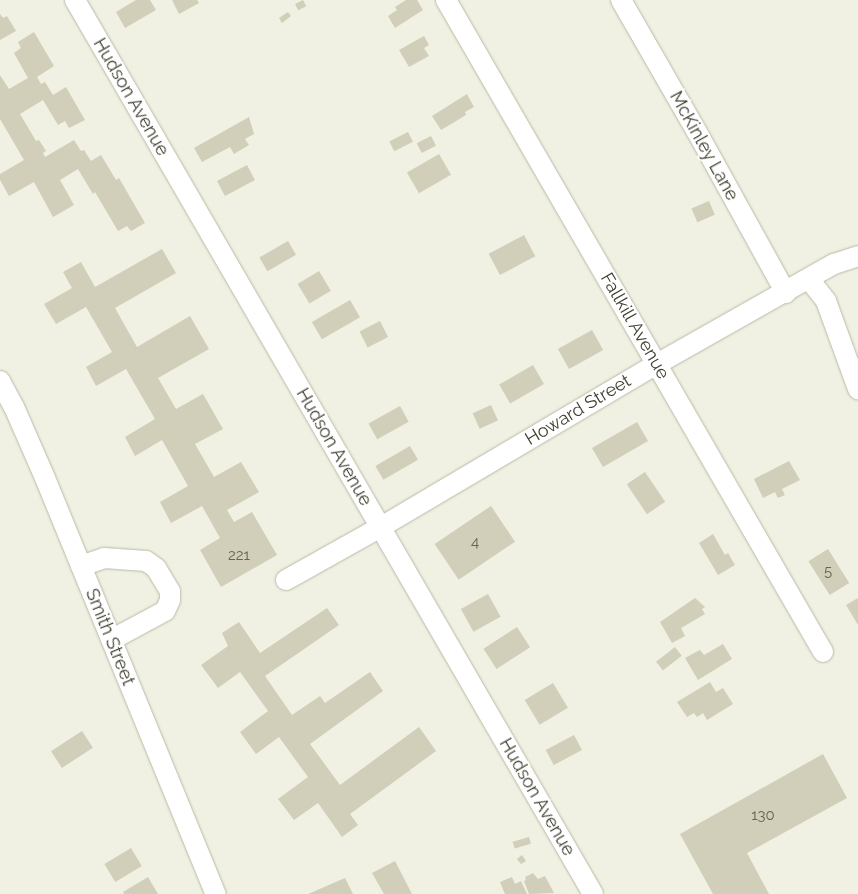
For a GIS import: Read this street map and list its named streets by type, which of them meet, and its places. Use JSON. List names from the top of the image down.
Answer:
{
  "streets": {
    "street": [
      "Hudson Avenue",
      "McKinley Lane",
      "Fallkill Avenue",
      "Howard Street",
      "Smith Street"
    ]
  },
  "crossings": [
    ["Hudson Avenue", "Howard Street"],
    ["McKinley Lane", "Howard Street"],
    ["Fallkill Avenue", "Howard Street"]
  ],
  "house_numbers": [
    "4",
    "221",
    "5",
    "130"
  ]
}
